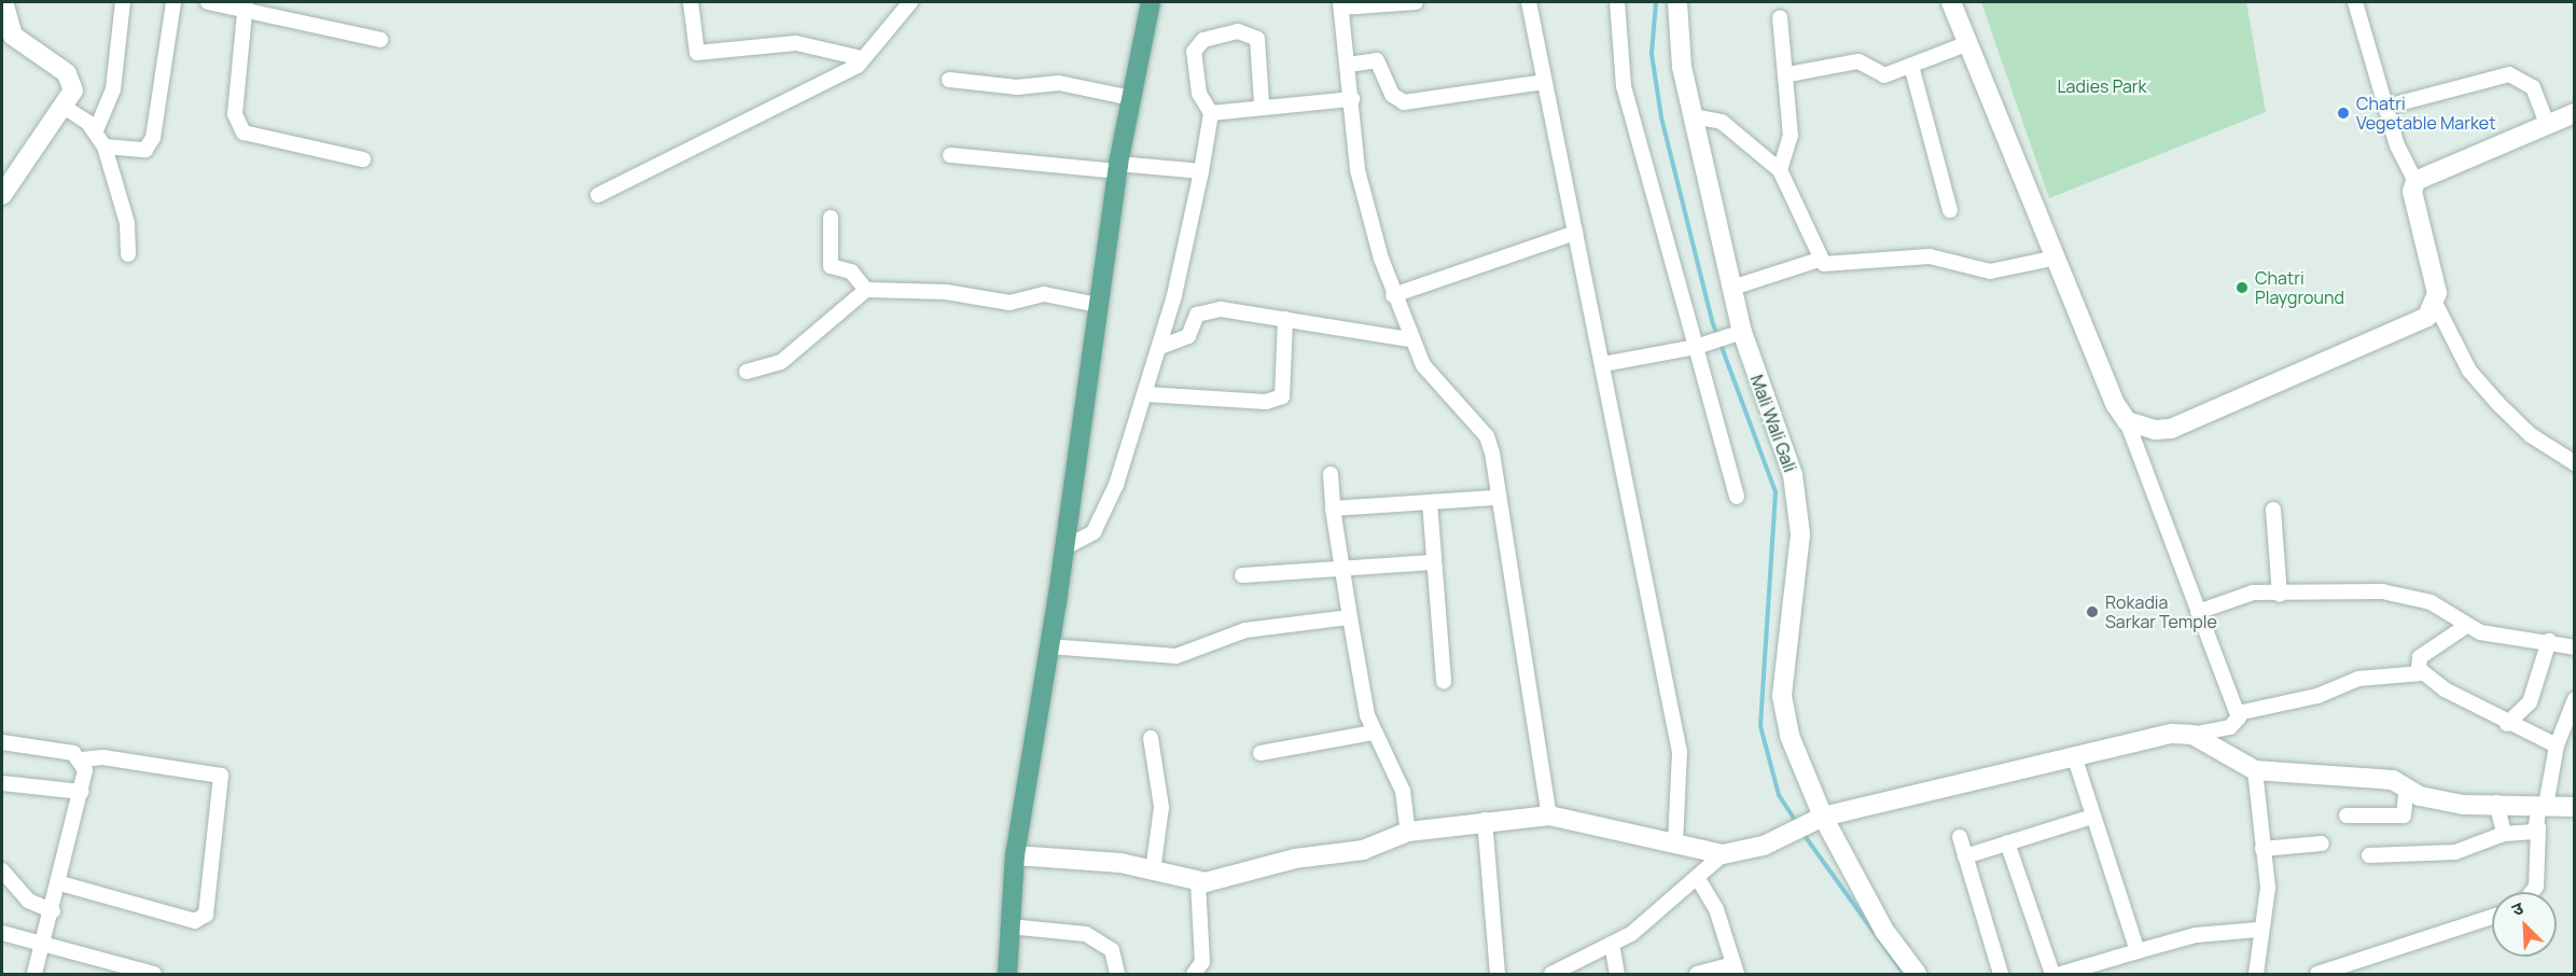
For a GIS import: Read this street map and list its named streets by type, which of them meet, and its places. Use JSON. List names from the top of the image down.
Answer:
{
  "streets": {
    "street": ["Mali Wali Gali"]
  },
  "parks": ["Ladies Park"],
  "places": ["Chatri Vegetable Market", "Chatri Playground", "Rokadia Sarkar Temple"],
  "north": "top left"
}
